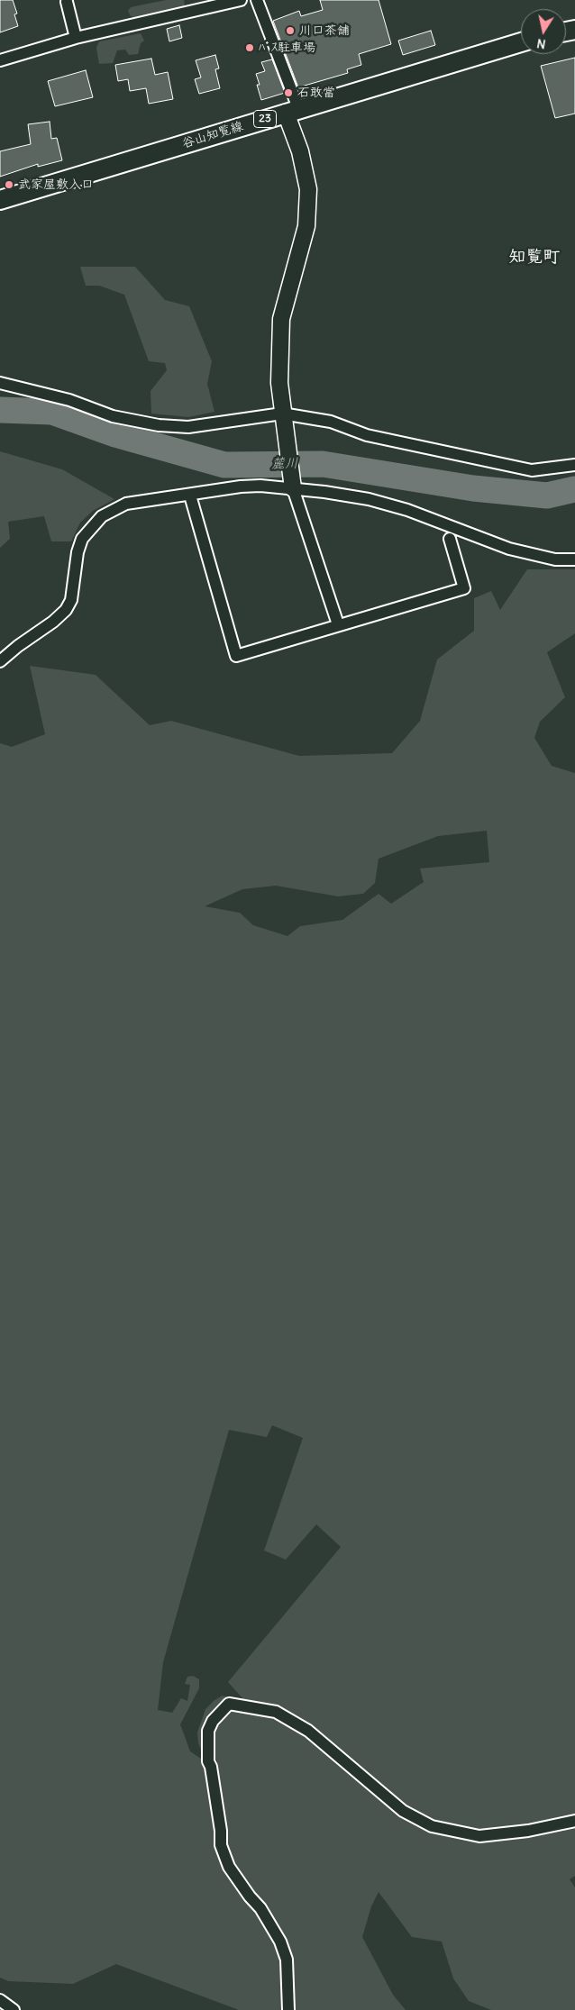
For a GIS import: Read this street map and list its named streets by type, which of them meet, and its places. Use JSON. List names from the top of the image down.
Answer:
{
  "streets": {
    "main road": ["23", "谷山知覧線"]
  },
  "districts": ["知覧町"],
  "water": ["麓川"],
  "places": [
    "川口茶舗",
    "ﾊﾞｽ駐車場",
    "石敢當",
    "武家屋敷入口"
  ],
  "north": "bottom"
}
